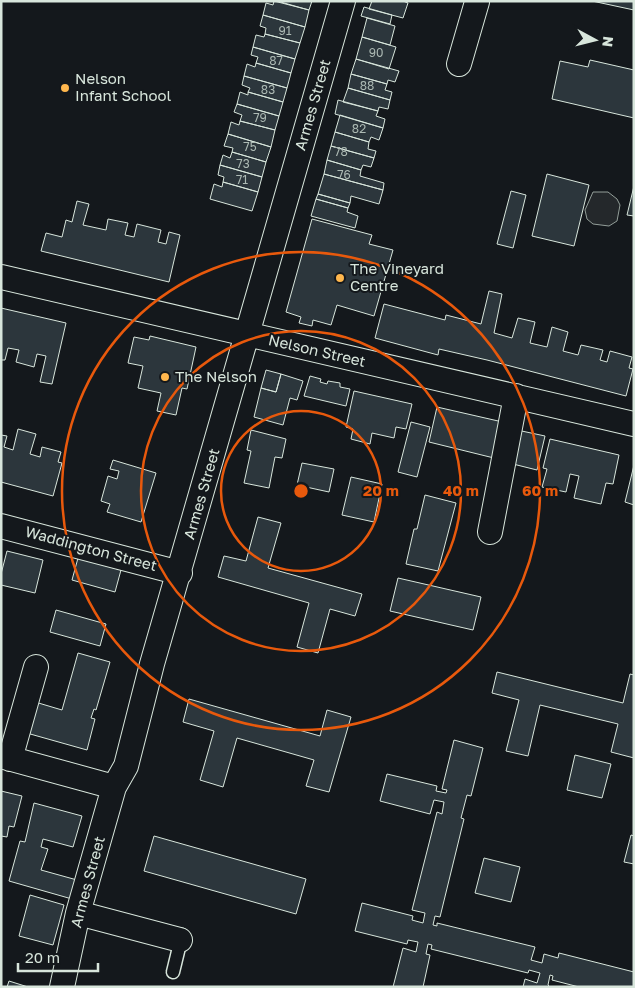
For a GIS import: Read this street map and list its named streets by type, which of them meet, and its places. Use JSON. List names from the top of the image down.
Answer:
{
  "streets": {
    "street": ["Armes Street", "Nelson Street", "Waddington Street"]
  },
  "crossings": [
    ["Armes Street", "Nelson Street"],
    ["Armes Street", "Waddington Street"]
  ],
  "places": ["Nelson Infant School", "The Vineyard Centre", "The Nelson"],
  "house_numbers": [
    "91",
    "90",
    "87",
    "88",
    "83",
    "79",
    "82",
    "75",
    "78",
    "73",
    "76",
    "71"
  ],
  "scale_bar": "20 m",
  "north": "right",
  "rings": ["20 m", "40 m", "60 m"]
}
